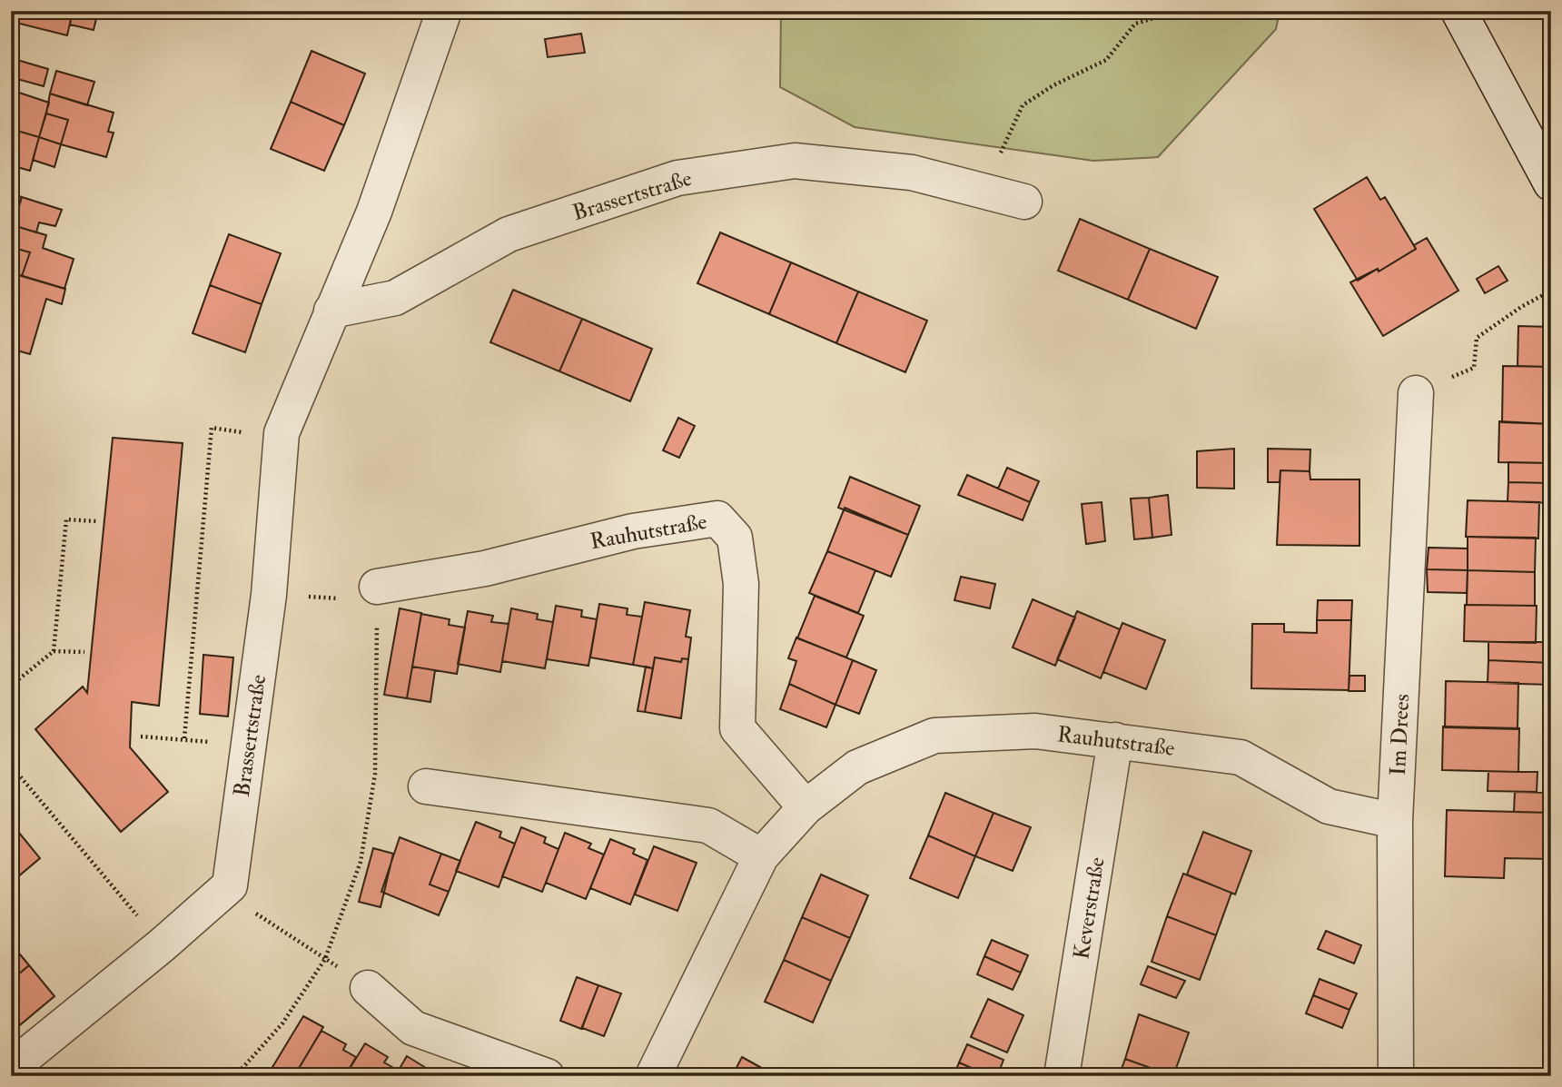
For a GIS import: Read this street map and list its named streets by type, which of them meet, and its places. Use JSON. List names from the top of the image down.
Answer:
{
  "streets": {
    "street": [
      "Brassertstraße",
      "Rauhutstraße",
      "Im Drees",
      "Keverstraße"
    ]
  },
  "crossings": [
    ["Rauhutstraße", "Im Drees"],
    ["Rauhutstraße", "Keverstraße"]
  ]
}
